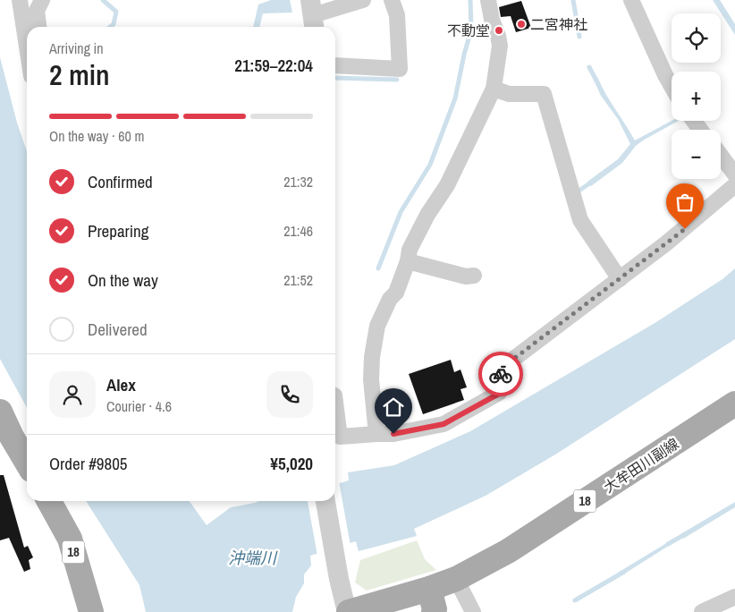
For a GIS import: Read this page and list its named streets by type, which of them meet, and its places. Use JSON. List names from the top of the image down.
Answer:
{
  "streets": {
    "main road": ["大牟田川副線", "18"]
  },
  "water": ["沖端川"],
  "places": ["二宮神社", "不動堂"],
  "page": {
    "map_buttons": ["+", "−"],
    "heading": ["2 min", "Arriving in", "21:59–22:04"],
    "panel": [
      "Alex",
      "Courier · 4.6",
      "Order #9805",
      "¥5,020"
    ],
    "bar": "On the way · 60 m",
    "list": [
      ["Confirmed", "21:32"],
      ["Preparing", "21:46"],
      ["On the way", "21:52"],
      "Delivered"
    ]
  }
}
